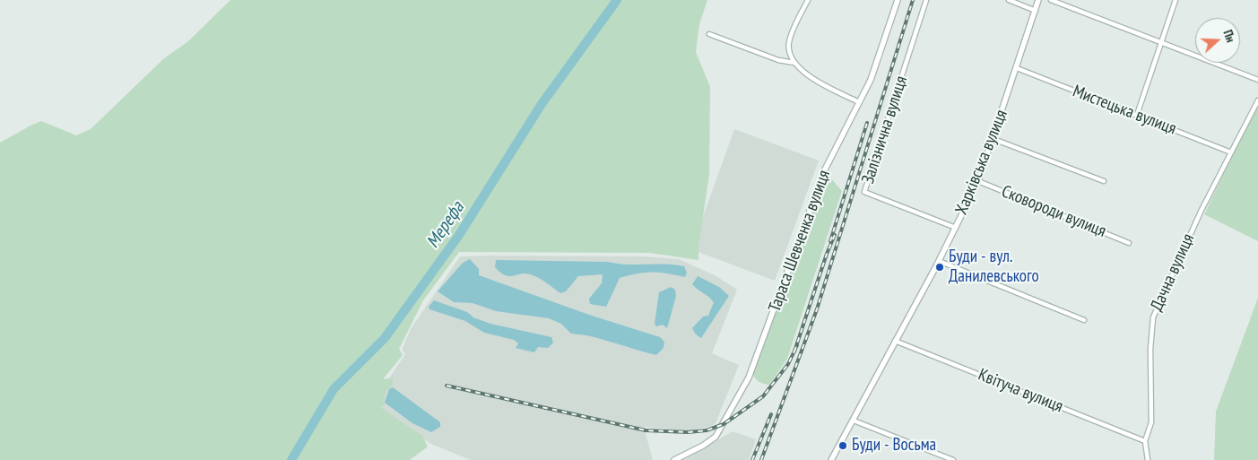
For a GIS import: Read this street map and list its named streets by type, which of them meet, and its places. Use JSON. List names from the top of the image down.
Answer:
{
  "streets": {
    "street": [
      "Мистецька вулиця",
      "Залізнична вулиця",
      "Харківська вулиця",
      "Сковороди вулиця",
      "Тараса Шевченка вулиця",
      "Дачна вулиця",
      "Квітуча вулиця"
    ]
  },
  "crossings": [
    ["Мистецька вулиця", "Харківська вулиця"],
    ["Мистецька вулиця", "Дачна вулиця"],
    ["Залізнична вулиця", "Харківська вулиця"],
    ["Харківська вулиця", "Сковороди вулиця"],
    ["Харківська вулиця", "Квітуча вулиця"],
    ["Дачна вулиця", "Квітуча вулиця"]
  ],
  "water": ["Мерефа"],
  "places": ["Буди - вул. Данилевського", "Буди - Восьма"],
  "north": "right"
}
